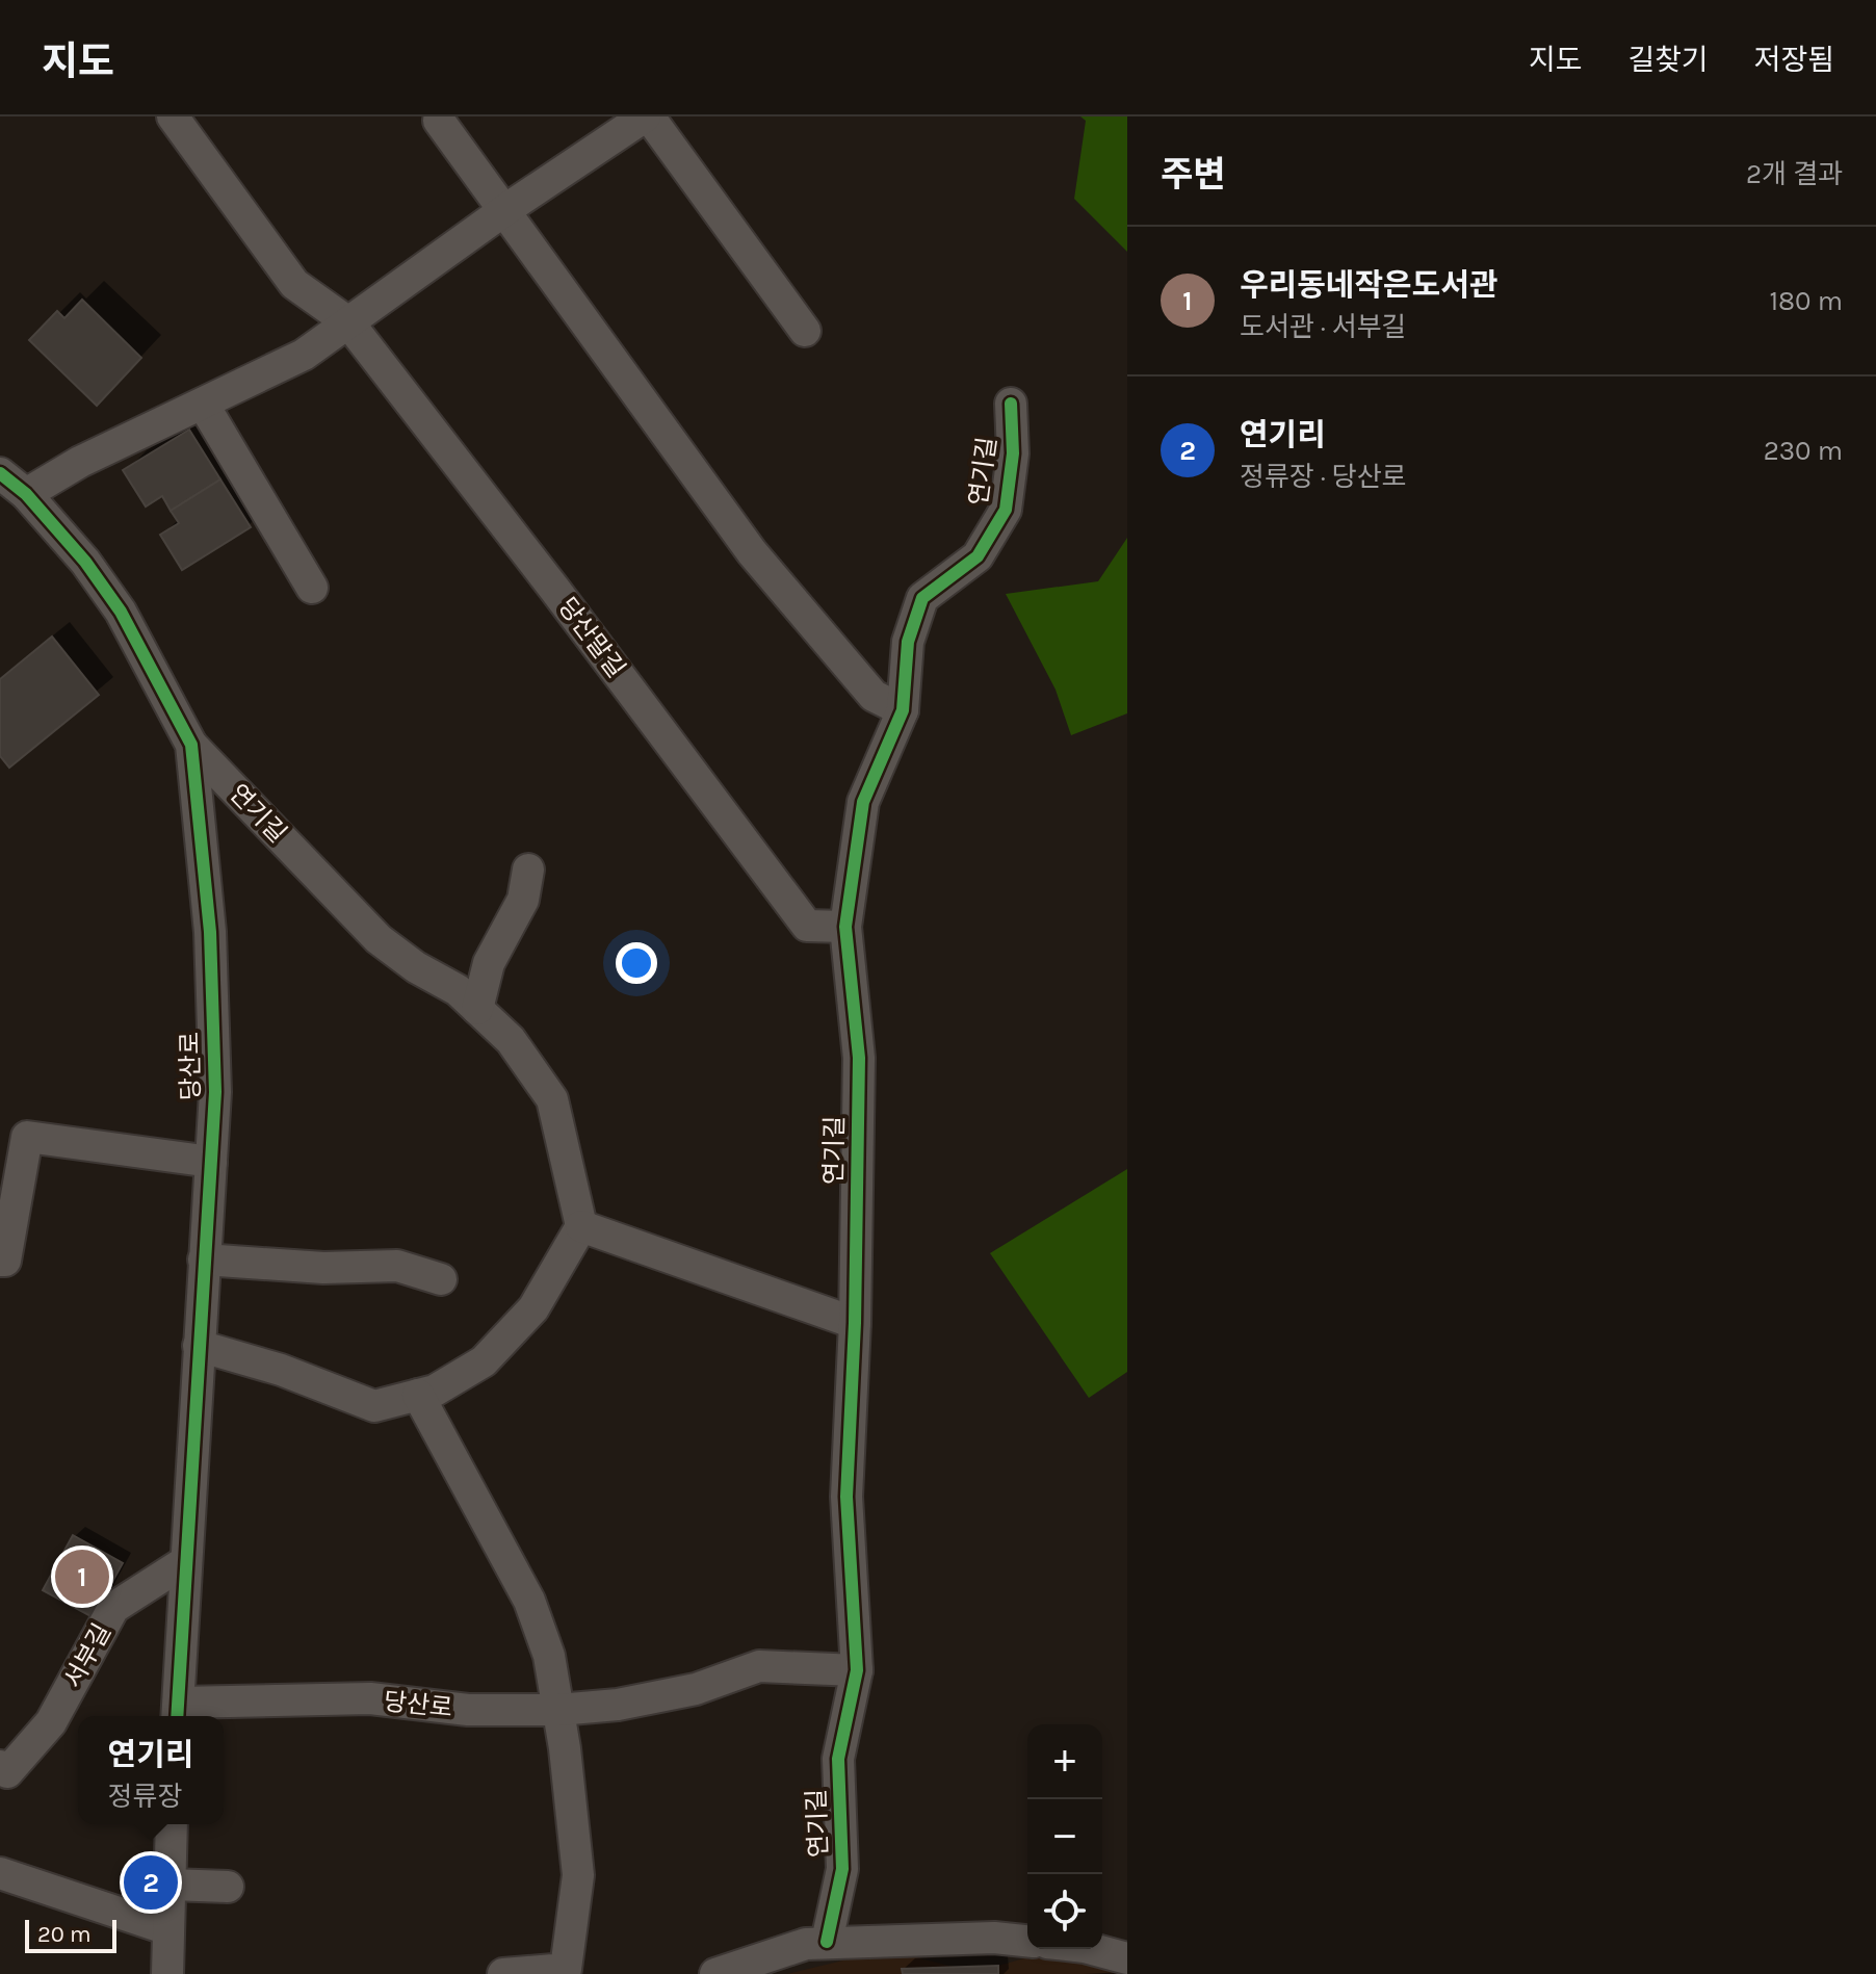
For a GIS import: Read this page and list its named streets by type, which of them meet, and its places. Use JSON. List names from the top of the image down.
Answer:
{
  "streets": {
    "street": [
      "연기길",
      "당산말길",
      "당산로",
      "서부길"
    ]
  },
  "crossings": [
    ["연기길", "당산말길"],
    ["연기길", "당산로"],
    ["당산로", "서부길"]
  ],
  "scale_bar": "20 m",
  "page": {
    "header": "지도",
    "nav": ["지도", "길찾기", "저장됨"],
    "heading": ["주변", "2개 결과"],
    "list": [
      {
        "mark": "1",
        "name": "우리동네작은도서관",
        "note": "도서관 · 서부길",
        "value": "180 m"
      },
      {
        "mark": "2",
        "name": "연기리",
        "note": "정류장 · 당산로",
        "value": "230 m"
      }
    ],
    "pins": ["1", "2"],
    "popup": ["연기리", "정류장"],
    "map_buttons": ["+", "−"],
    "scale": "20 m"
  }
}
